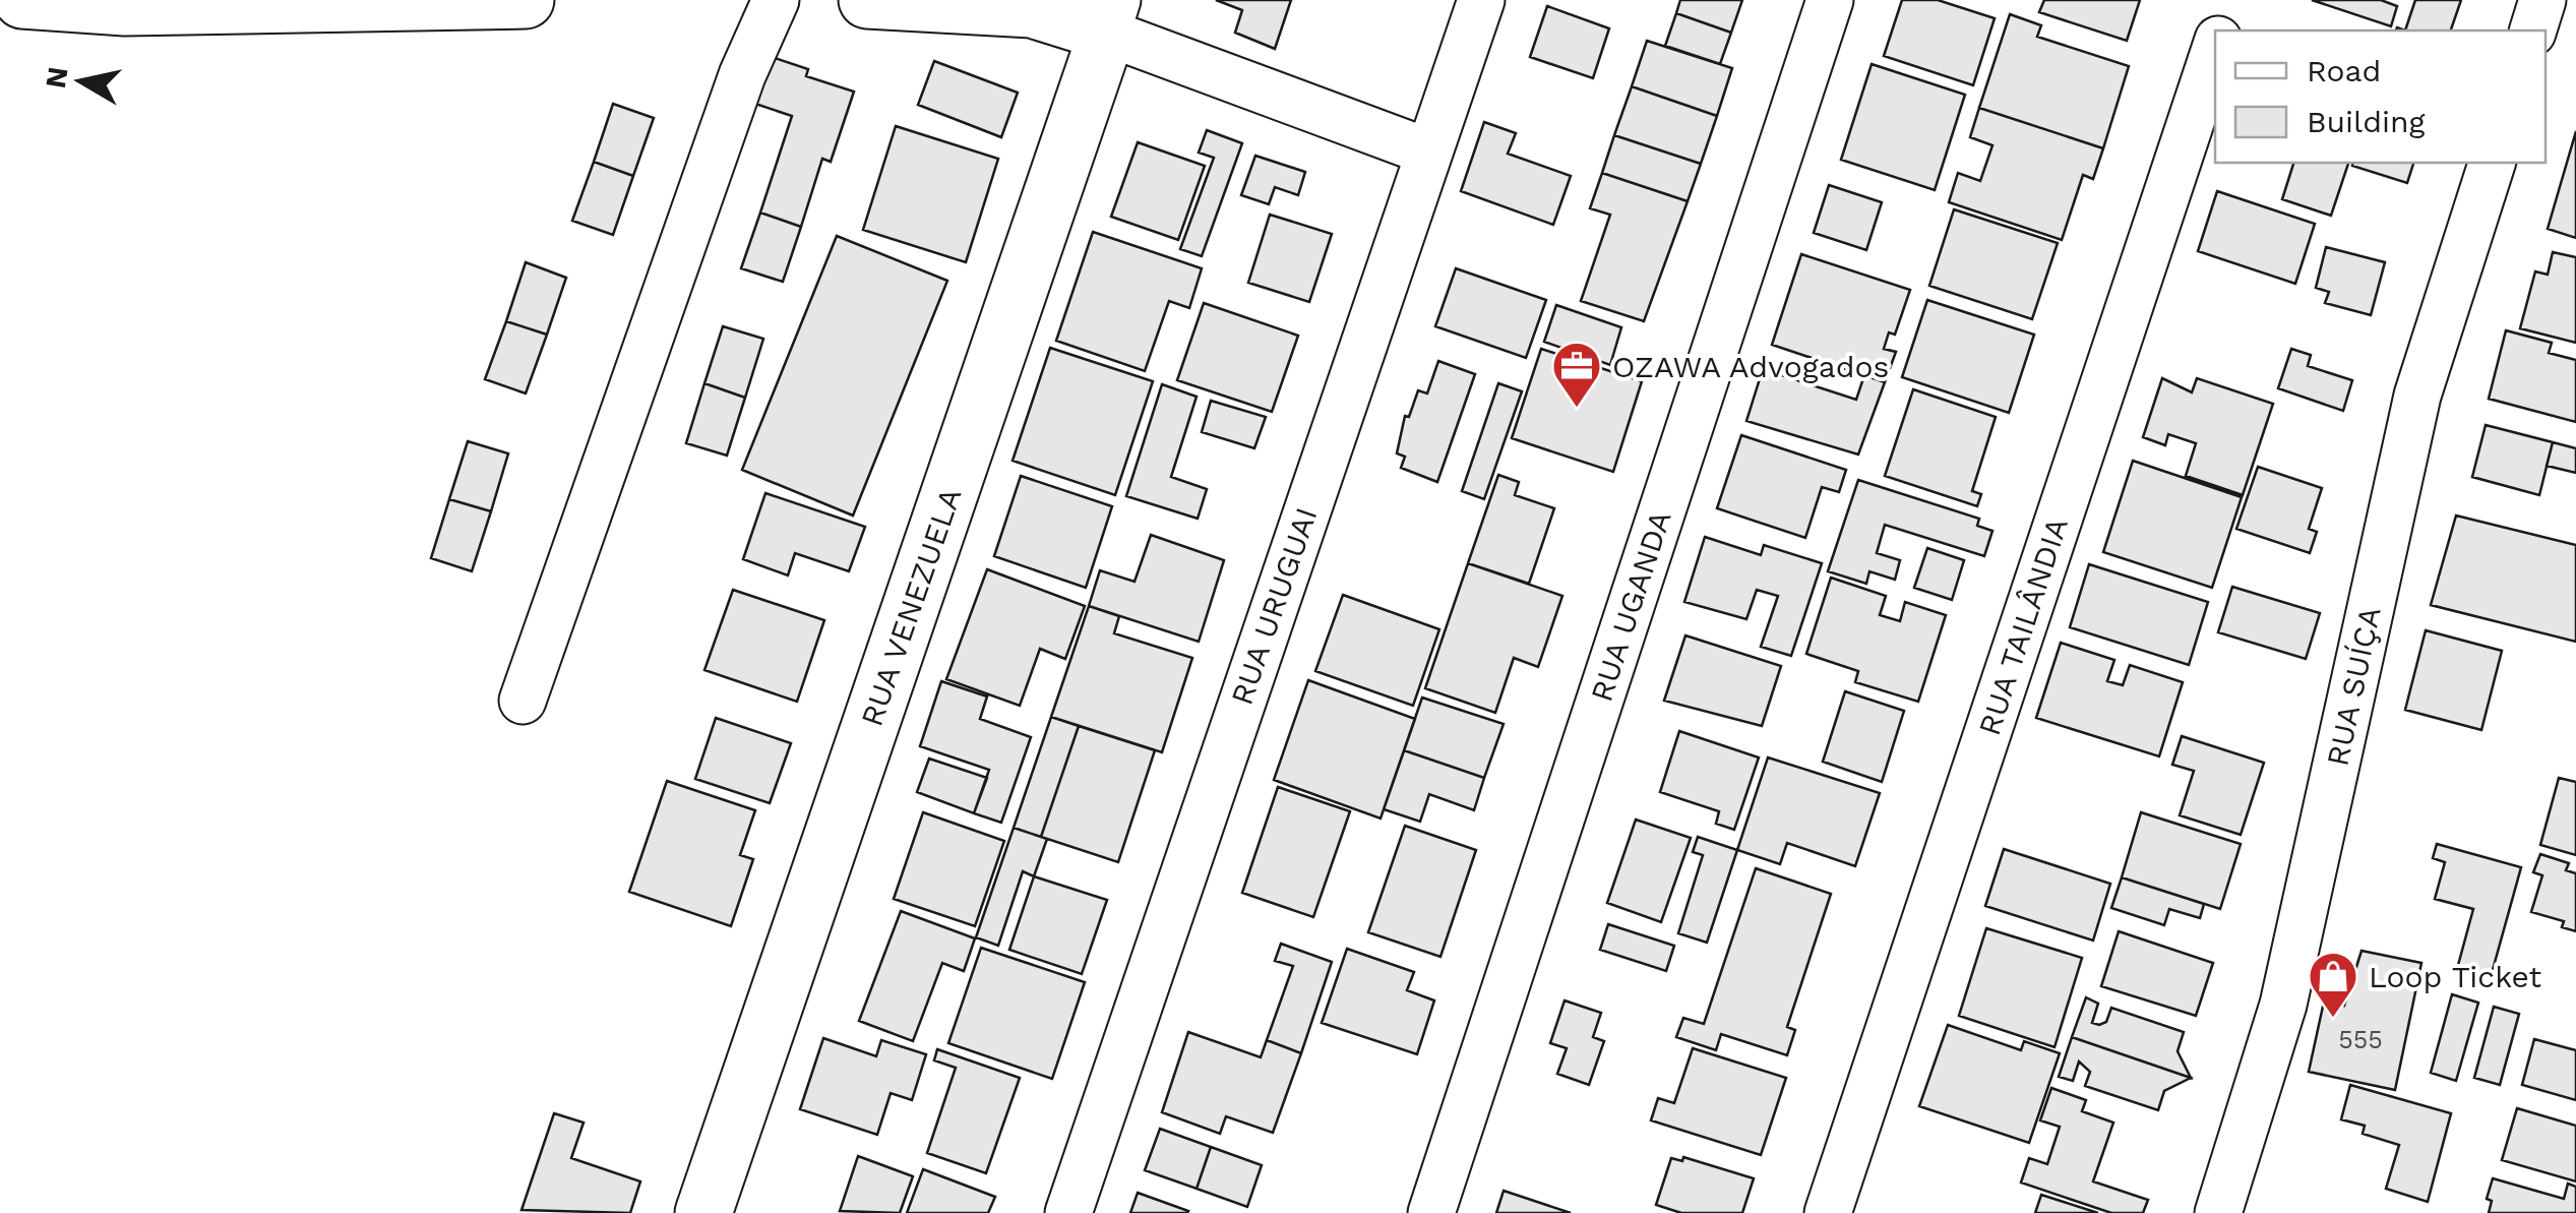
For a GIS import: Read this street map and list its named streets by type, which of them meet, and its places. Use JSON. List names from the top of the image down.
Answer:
{
  "streets": {
    "street": [
      "RUA URUGUAI",
      "RUA UGANDA",
      "RUA VENEZUELA",
      "RUA TAILÂNDIA",
      "RUA SUÍÇA"
    ]
  },
  "places": {
    "office": ["OZAWA Advogados"],
    "shop": ["Loop Ticket"]
  },
  "house_numbers": ["555"],
  "legend": ["Road", "Building"],
  "north": "left"
}
